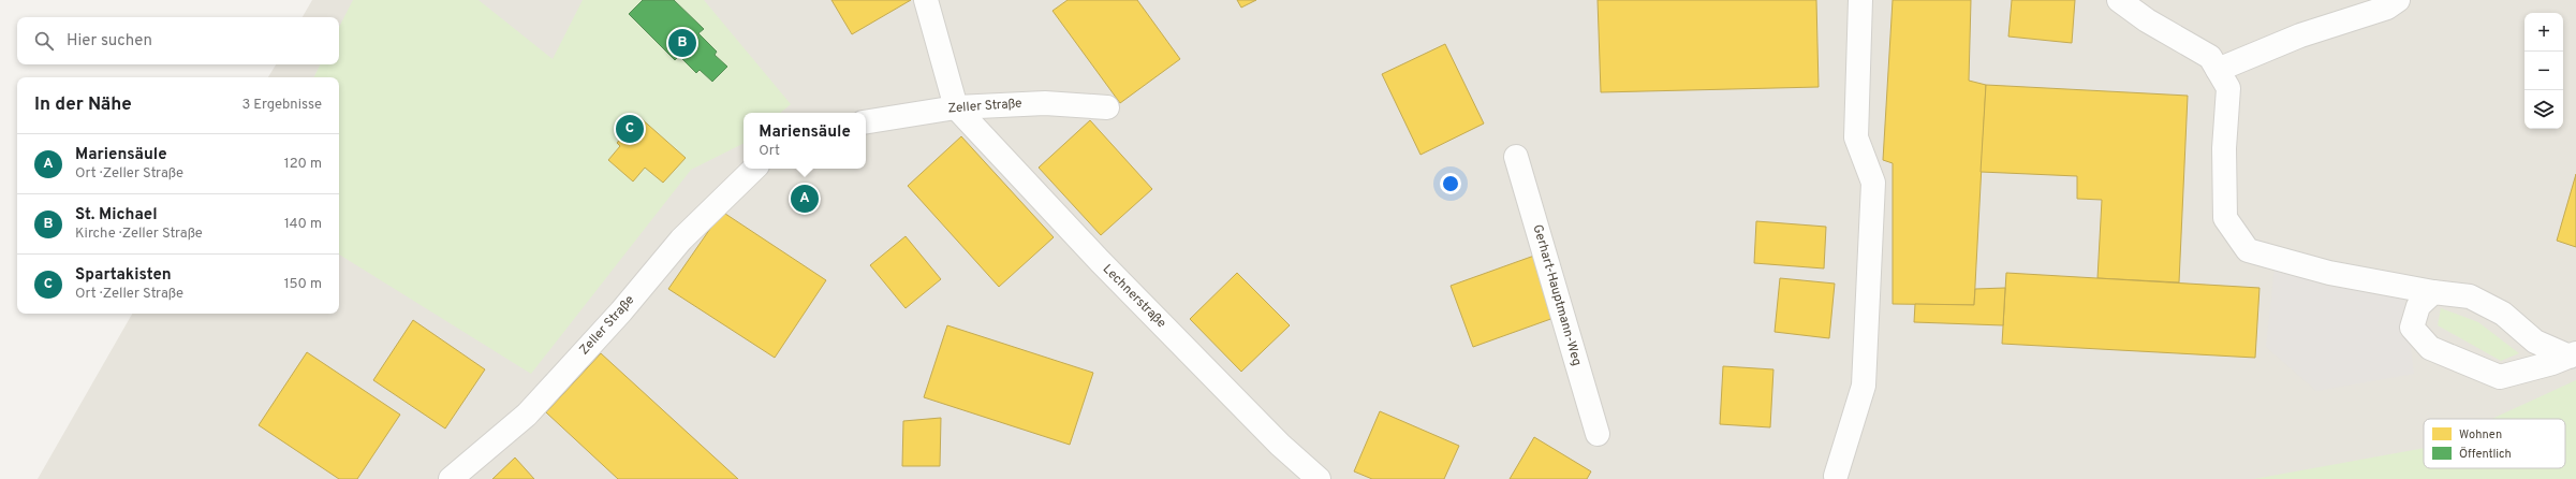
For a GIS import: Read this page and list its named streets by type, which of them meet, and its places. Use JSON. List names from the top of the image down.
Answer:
{
  "streets": {
    "street": ["Zeller Straße", "Gerhart-Hauptmann-Weg", "Lechnerstraße"]
  },
  "crossings": [
    ["Zeller Straße", "Lechnerstraße"]
  ],
  "legend": ["Wohnen", "Öffentlich"],
  "page": {
    "map_buttons": ["+", "−"],
    "search": "Hier suchen",
    "pins": ["B", "C", "A"],
    "heading": ["In der Nähe", "3 Ergebnisse"],
    "popup": ["Mariensäule", "Ort"],
    "list": [
      {
        "mark": "A",
        "name": "Mariensäule",
        "note": "Ort · Zeller Straße",
        "value": "120 m"
      },
      {
        "mark": "B",
        "name": "St. Michael",
        "note": "Kirche · Zeller Straße",
        "value": "140 m"
      },
      {
        "mark": "C",
        "name": "Spartakisten",
        "note": "Ort · Zeller Straße",
        "value": "150 m"
      }
    ]
  }
}
